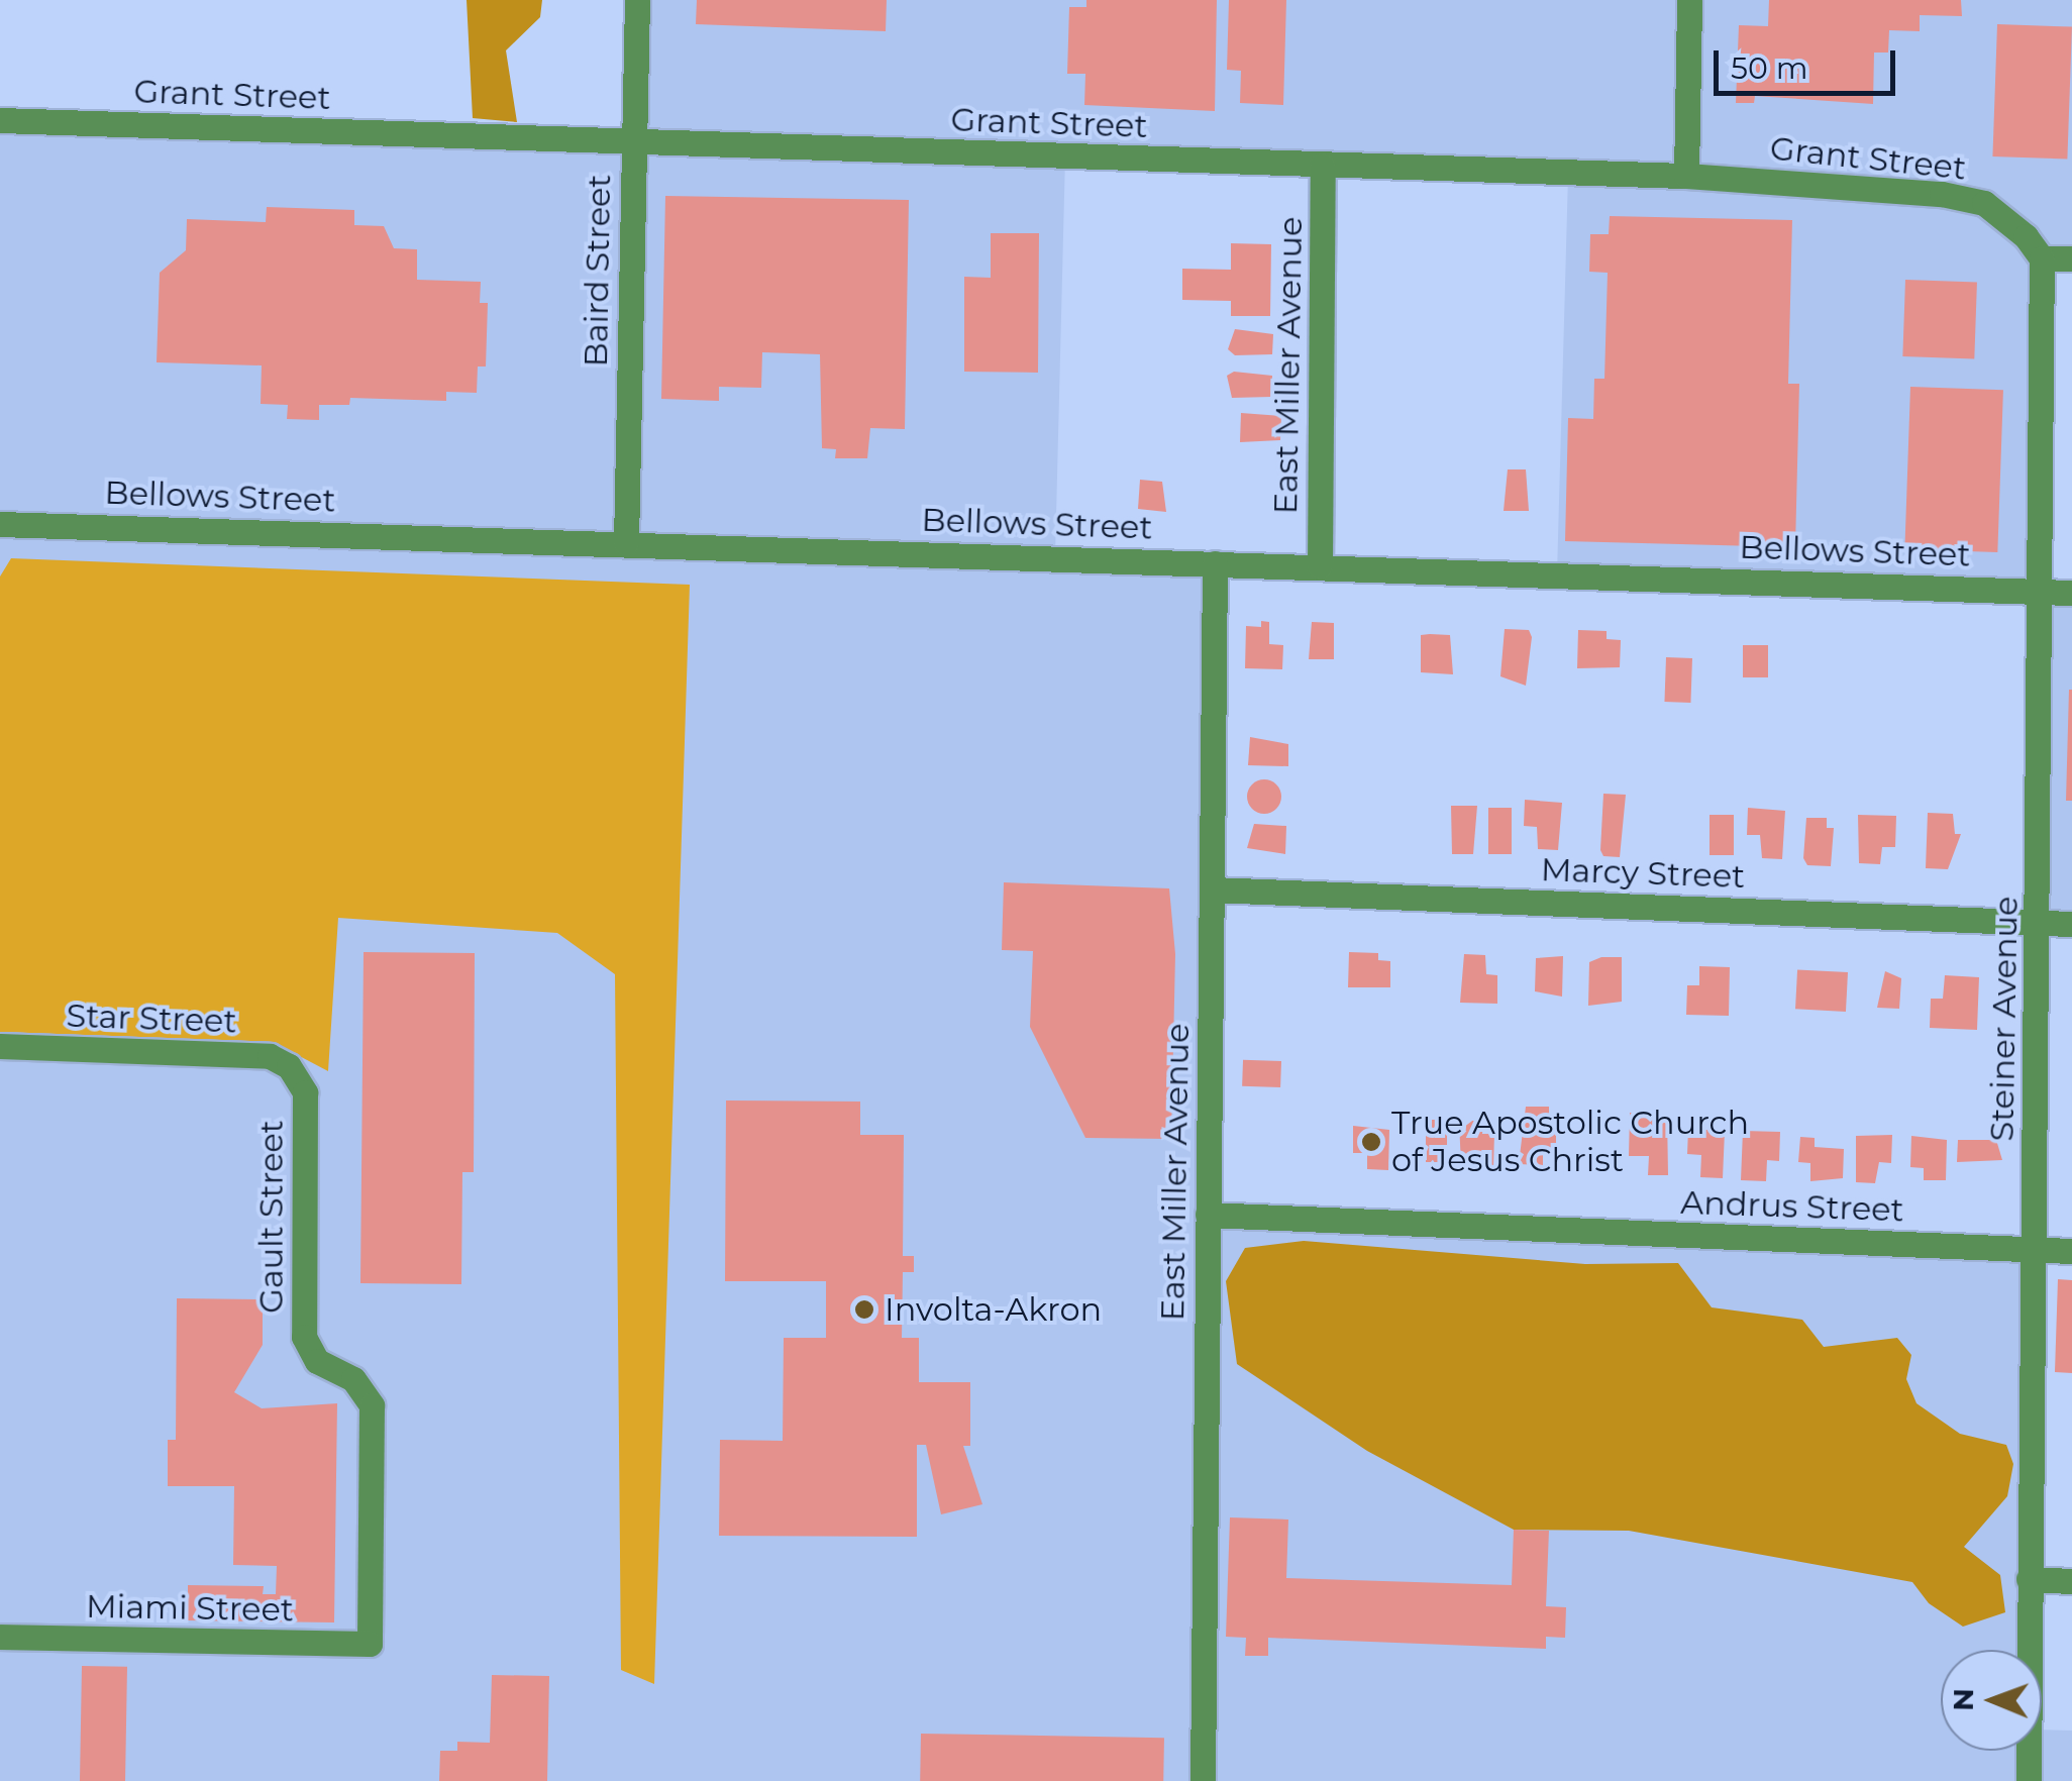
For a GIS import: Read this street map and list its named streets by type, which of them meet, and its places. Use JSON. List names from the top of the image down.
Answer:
{
  "streets": {
    "street": [
      "Grant Street",
      "Baird Street",
      "East Miller Avenue",
      "Bellows Street",
      "Marcy Street",
      "Star Street",
      "Steiner Avenue",
      "Andrus Street",
      "Gault Street",
      "Miami Street"
    ]
  },
  "crossings": [
    ["Grant Street", "Baird Street"],
    ["Grant Street", "East Miller Avenue"],
    ["Grant Street", "Steiner Avenue"],
    ["Baird Street", "Bellows Street"],
    ["East Miller Avenue", "Bellows Street"],
    ["East Miller Avenue", "Marcy Street"],
    ["East Miller Avenue", "Andrus Street"],
    ["Bellows Street", "Steiner Avenue"],
    ["Marcy Street", "Steiner Avenue"],
    ["Star Street", "Gault Street"],
    ["Steiner Avenue", "Andrus Street"],
    ["Gault Street", "Miami Street"]
  ],
  "places": ["True Apostolic Church of Jesus Christ", "Involta-Akron"],
  "scale_bar": "50 m",
  "north": "left"
}
